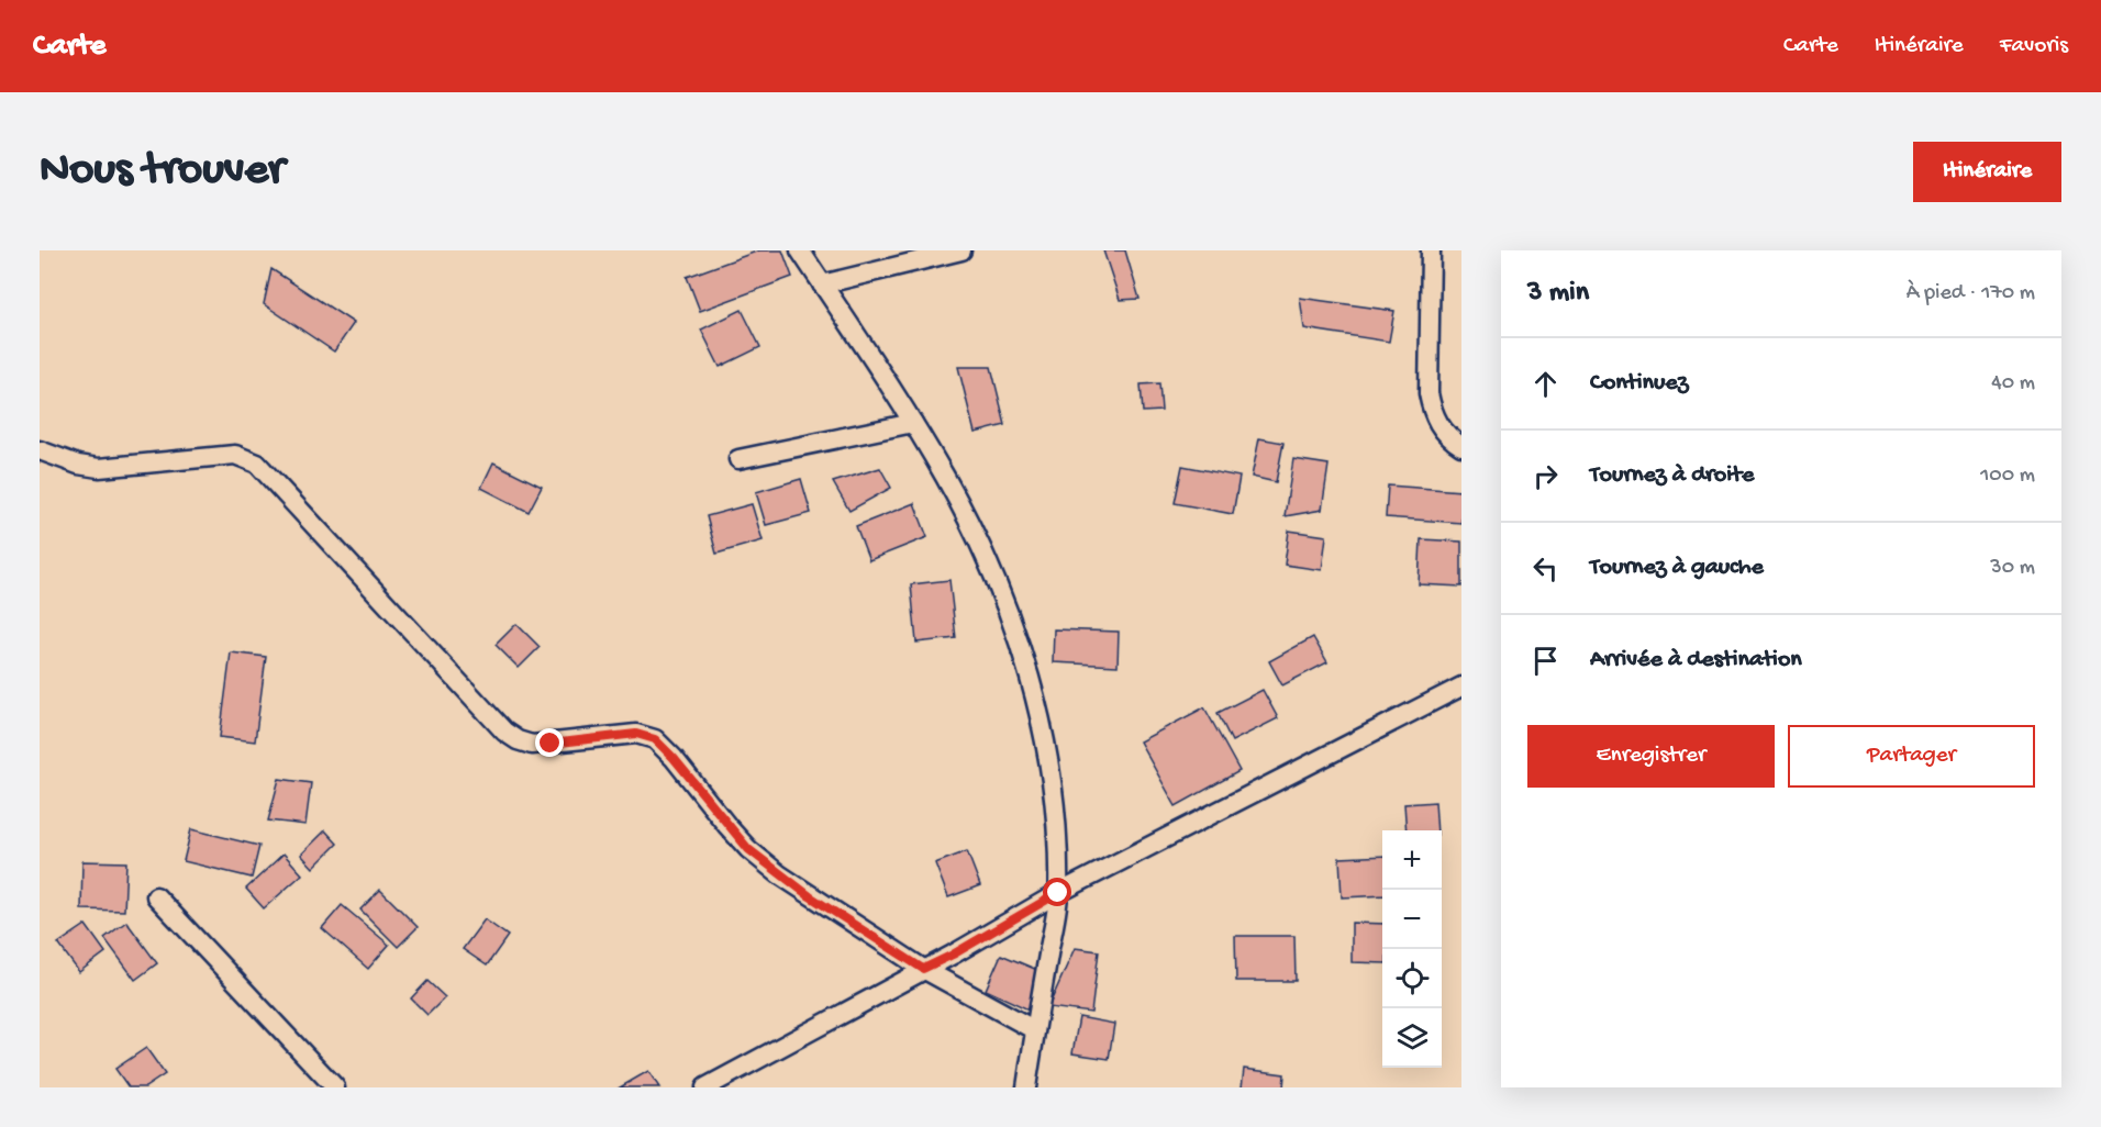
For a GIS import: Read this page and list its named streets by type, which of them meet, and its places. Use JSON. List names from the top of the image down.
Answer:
{
  "page": {
    "header": "Carte",
    "nav": ["Carte", "Itinéraire", "Favoris"],
    "buttons": [
      "Itinéraire",
      ["Enregistrer", "Partager"]
    ],
    "title": "Nous trouver",
    "heading": ["3 min", "À pied · 170 m"],
    "list": [
      ["Continuez", "40 m"],
      ["Tournez à droite", "100 m"],
      ["Tournez à gauche", "30 m"],
      "Arrivée à destination"
    ],
    "map_buttons": ["+", "−"]
  }
}
